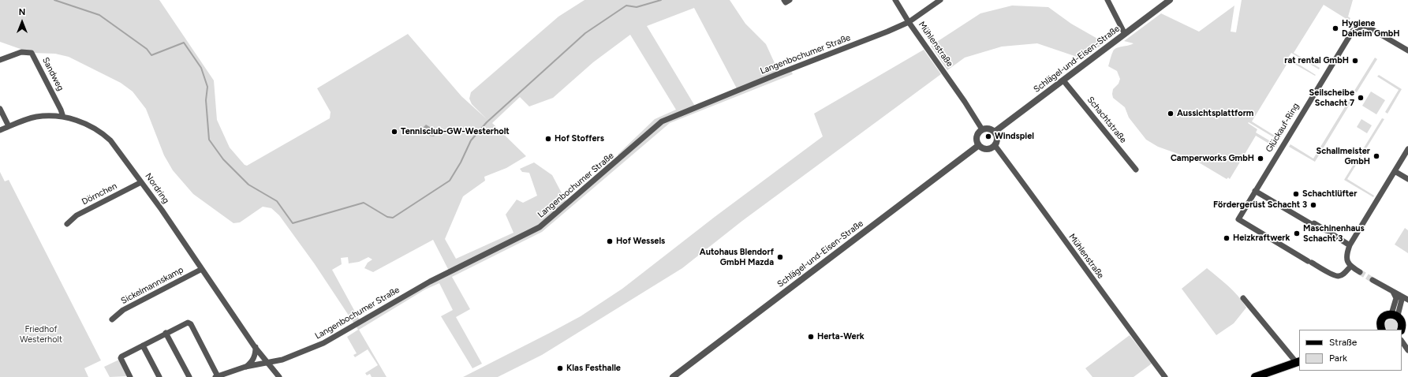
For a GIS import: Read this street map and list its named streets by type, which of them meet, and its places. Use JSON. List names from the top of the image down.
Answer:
{
  "streets": {
    "street": [
      "Mühlenstraße",
      "Langenbochumer Straße",
      "Schlägel-und-Eisen-Straße",
      "Sandweg",
      "Schachtstraße",
      "Glückauf-Ring",
      "Nordring",
      "Dörnchen",
      "Sickelmannskamp"
    ]
  },
  "crossings": [
    ["Mühlenstraße", "Langenbochumer Straße"],
    ["Mühlenstraße", "Schlägel-und-Eisen-Straße"],
    ["Langenbochumer Straße", "Nordring"],
    ["Schlägel-und-Eisen-Straße", "Schachtstraße"],
    ["Sandweg", "Nordring"],
    ["Nordring", "Dörnchen"],
    ["Nordring", "Sickelmannskamp"]
  ],
  "parks": ["Friedhof Westerholt"],
  "places": [
    "Hygiene Daheim GmbH",
    "rat rental GmbH",
    "Seilscheibe Schacht 7",
    "Aussichtsplattform",
    "Tennisclub-GW-Westerholt",
    "Windspiel",
    "Hof Stoffers",
    "Schallmeister GmbH",
    "Camperworks GmbH",
    "Schachtlüfter",
    "Fördergerüst Schacht 3",
    "Maschinenhaus Schacht 3",
    "Heizkraftwerk",
    "Hof Wessels",
    "Autohaus Blendorf GmbH Mazda",
    "Herta-Werk",
    "Klas Festhalle"
  ],
  "legend": ["Straße", "Park"],
  "north": "top"
}
